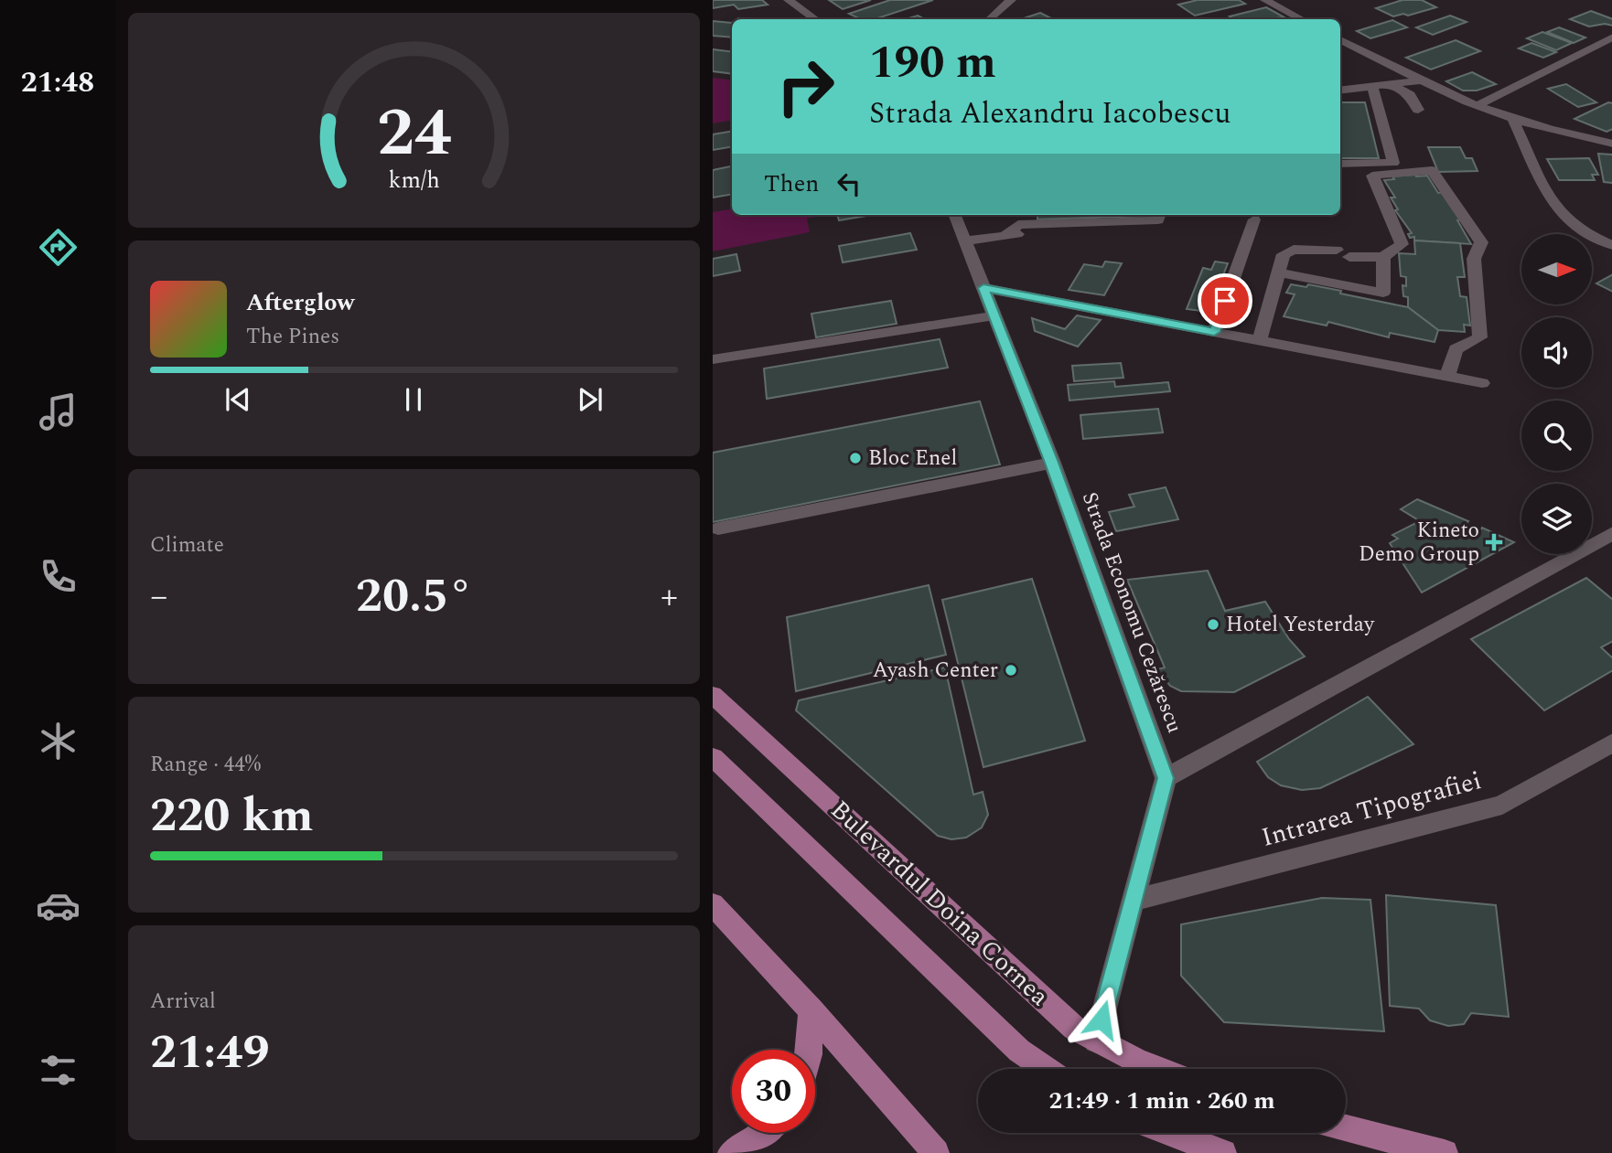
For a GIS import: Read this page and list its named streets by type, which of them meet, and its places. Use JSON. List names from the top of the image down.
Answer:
{
  "streets": {
    "main road": ["Bulevardul Doina Cornea"],
    "street": ["Strada Economu Cezărescu", "Intrarea Tipografiei"]
  },
  "places": {
    "other": ["Bloc Enel", "Hotel Yesterday", "Ayash Center"],
    "health": ["Kineto Demo Group"]
  },
  "north": "right",
  "page": {
    "tabs": "21:48",
    "turn": ["190 m", "Strada Alexandru Iacobescu"],
    "then": "Then",
    "song": ["Afterglow", "The Pines"],
    "tile": [
      "Climate",
      ["Range · 44%", "220 km"],
      ["Arrival", "21:49"]
    ],
    "heat": ["−", "20.5°", "+"],
    "limit": "30",
    "trip": "21:49 · 1 min · 260 m",
    "gauge": ["24", "km/h"]
  }
}
